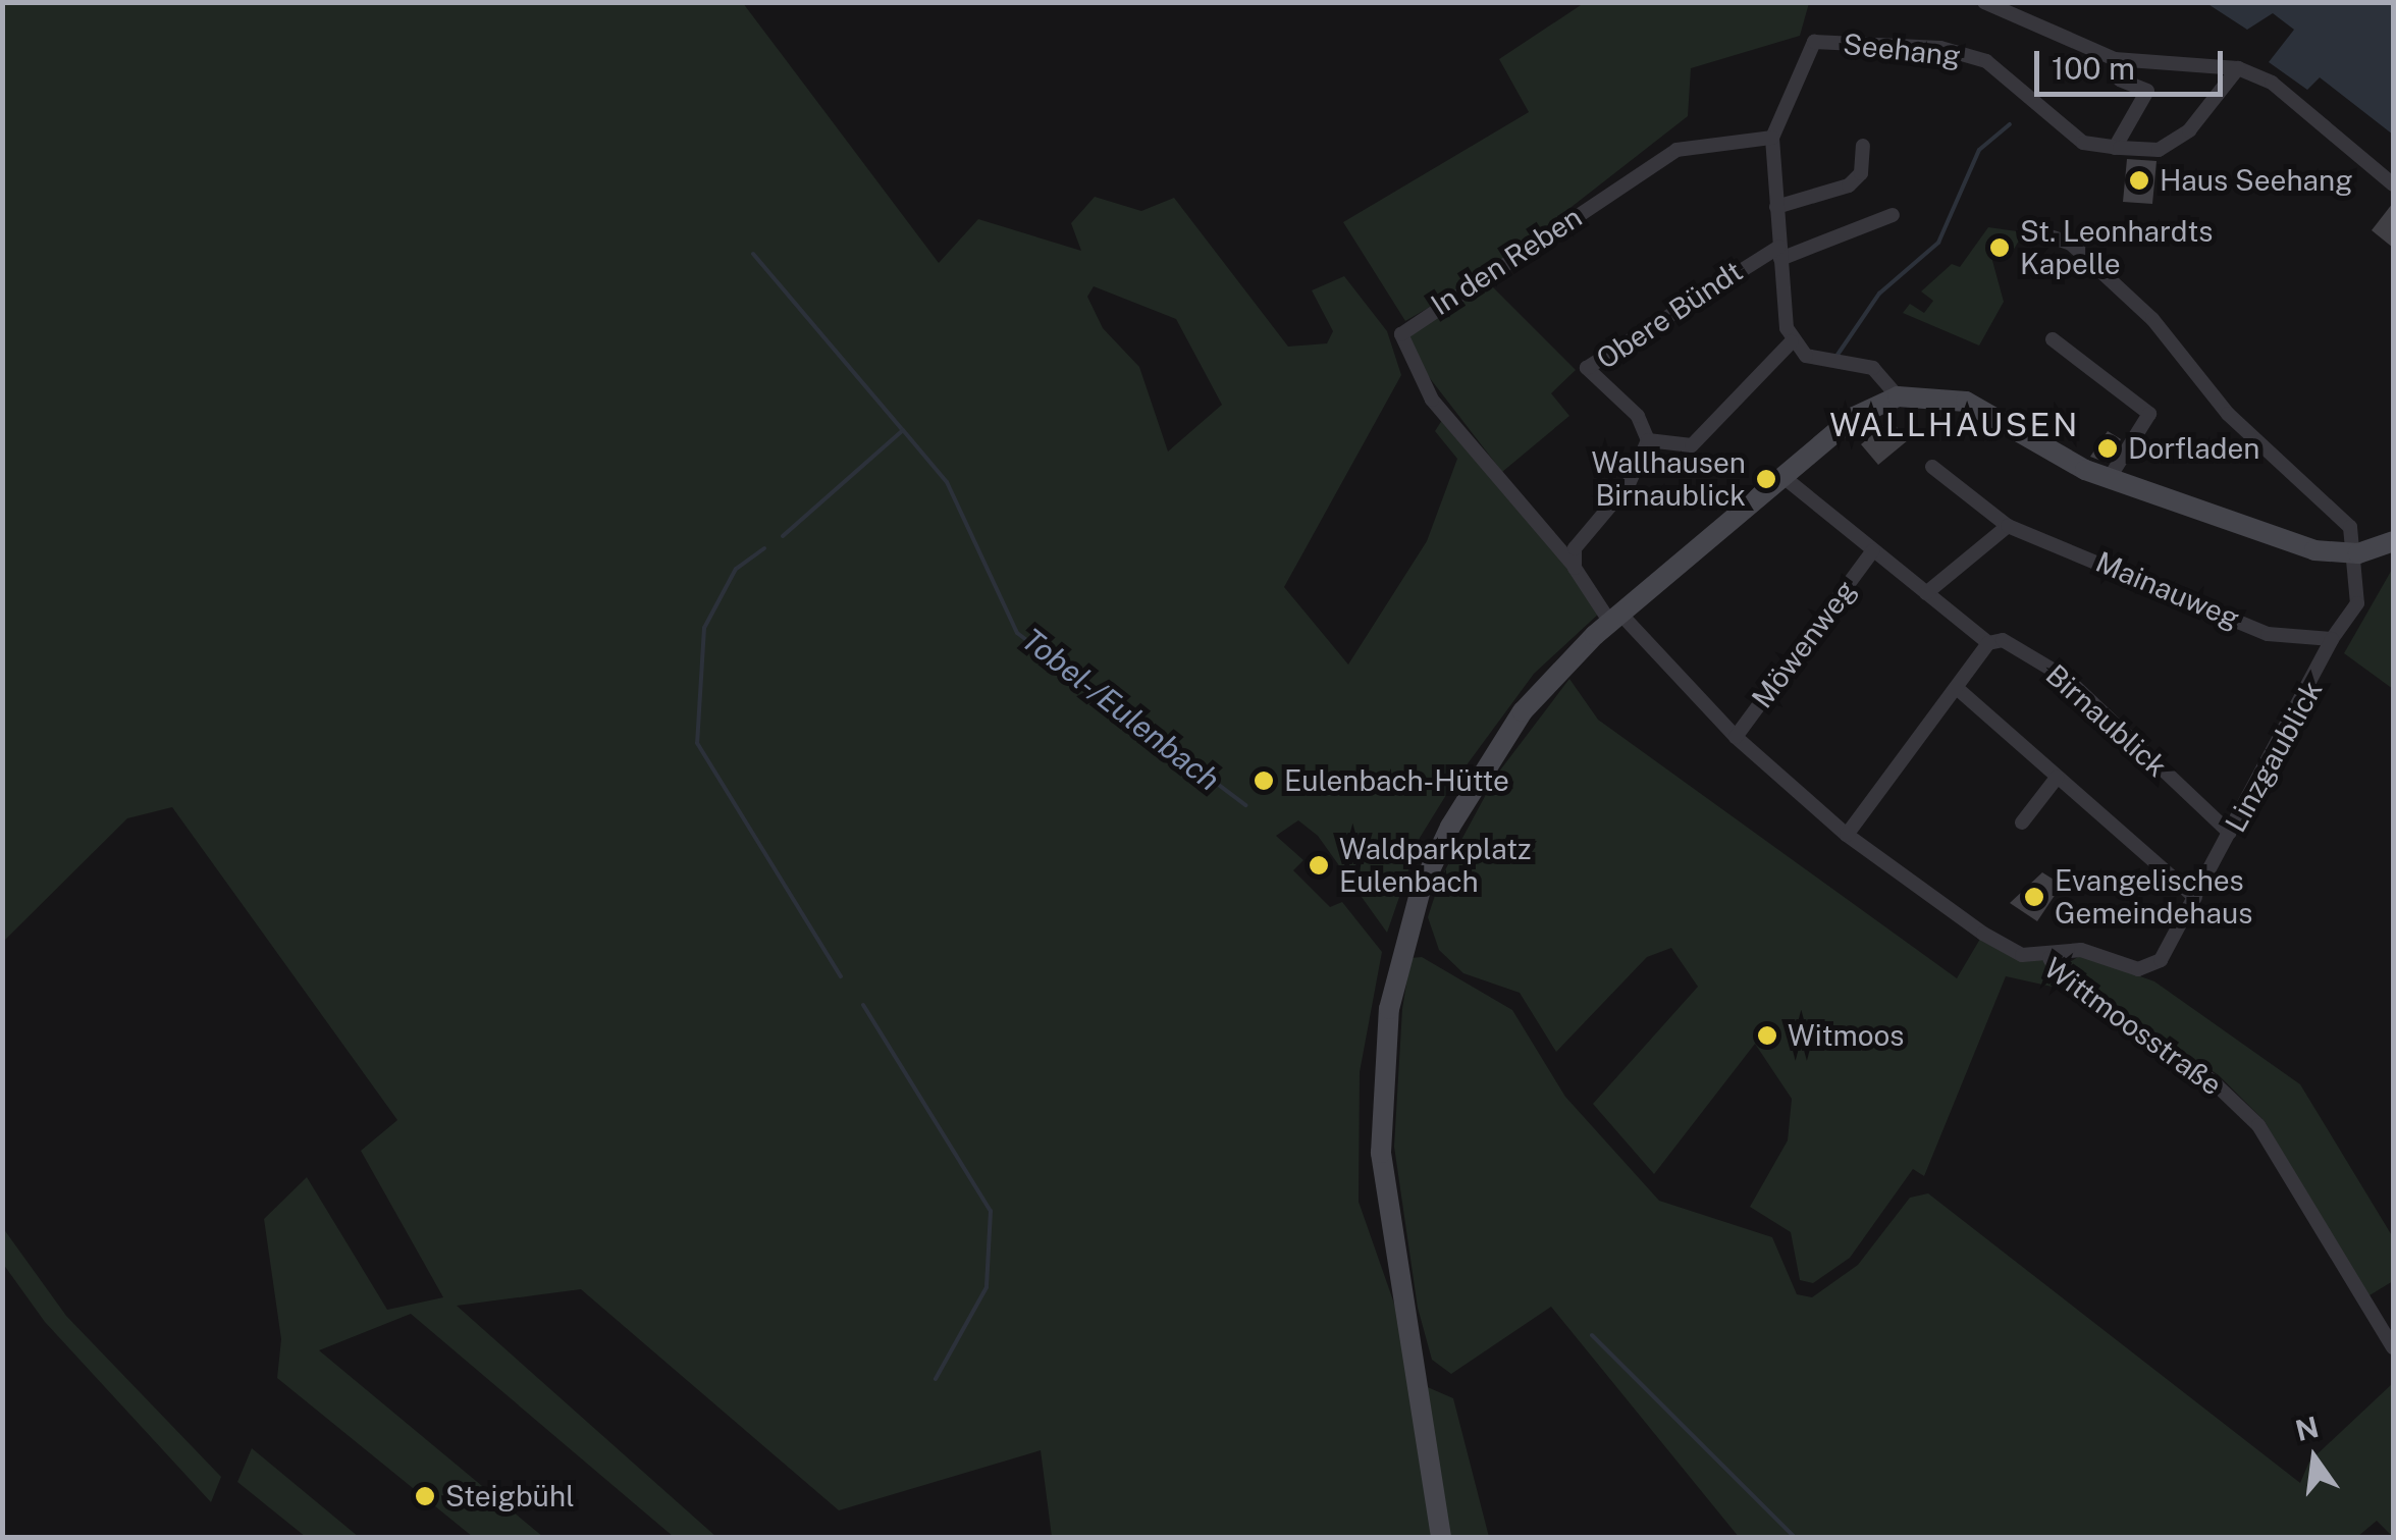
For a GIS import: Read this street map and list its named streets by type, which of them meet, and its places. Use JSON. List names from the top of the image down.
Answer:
{
  "streets": {
    "street": [
      "Seehang",
      "In den Reben",
      "Obere Bündt",
      "Mainauweg",
      "Möwenweg",
      "Birnaublick",
      "Linzgaublick",
      "Wittmoosstraße"
    ]
  },
  "crossings": [
    ["Seehang", "In den Reben"],
    ["Seehang", "Obere Bündt"],
    ["In den Reben", "Wittmoosstraße"],
    ["Mainauweg", "Linzgaublick"],
    ["Möwenweg", "Birnaublick"],
    ["Möwenweg", "Wittmoosstraße"],
    ["Birnaublick", "Linzgaublick"],
    ["Linzgaublick", "Wittmoosstraße"]
  ],
  "districts": ["WALLHAUSEN"],
  "water": ["Tobel-/Eulenbach"],
  "places": [
    "Haus Seehang",
    "St. Leonhardts Kapelle",
    "Dorfladen",
    "Wallhausen Birnaublick",
    "Eulenbach-Hütte",
    "Waldparkplatz Eulenbach",
    "Evangelisches Gemeindehaus",
    "Witmoos",
    "Steigbühl"
  ],
  "scale_bar": "100 m",
  "north": "top"
}
